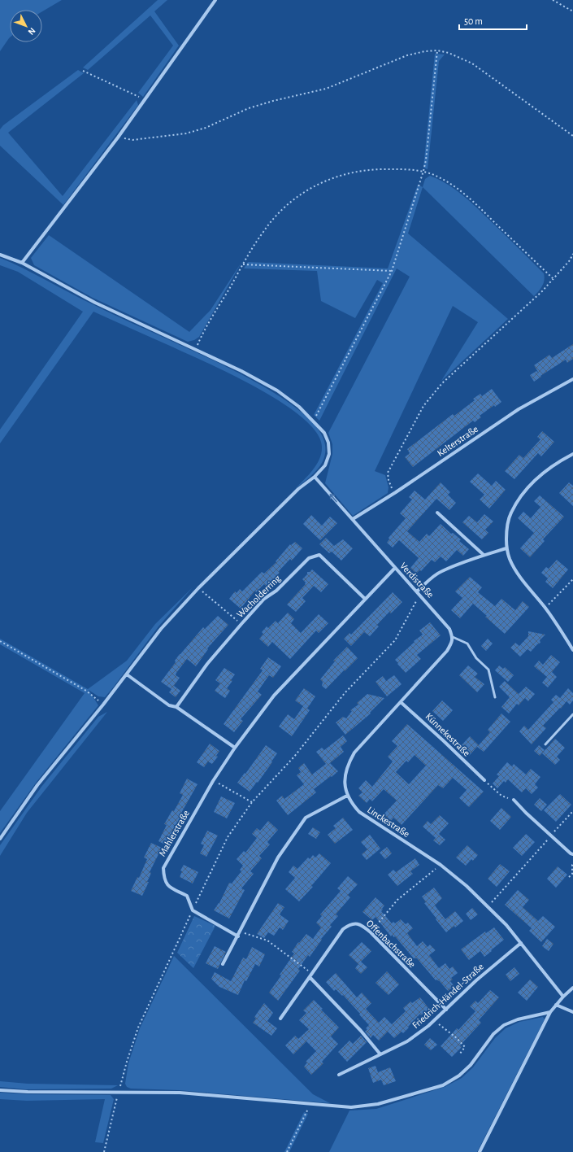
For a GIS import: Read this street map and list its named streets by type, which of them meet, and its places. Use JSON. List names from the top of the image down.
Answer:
{
  "streets": {
    "street": [
      "Kelterstraße",
      "Verdistraße",
      "Wacholderring",
      "Künnekestraße",
      "Linckestraße",
      "Mahlerstraße",
      "Offenbachstraße",
      "Friedrich-Händel-Straße"
    ]
  },
  "crossings": [
    ["Kelterstraße", "Verdistraße"],
    ["Verdistraße", "Linckestraße"],
    ["Künnekestraße", "Linckestraße"],
    ["Linckestraße", "Friedrich-Händel-Straße"],
    ["Offenbachstraße", "Friedrich-Händel-Straße"]
  ],
  "scale_bar": "50 m",
  "north": "bottom right"
}
